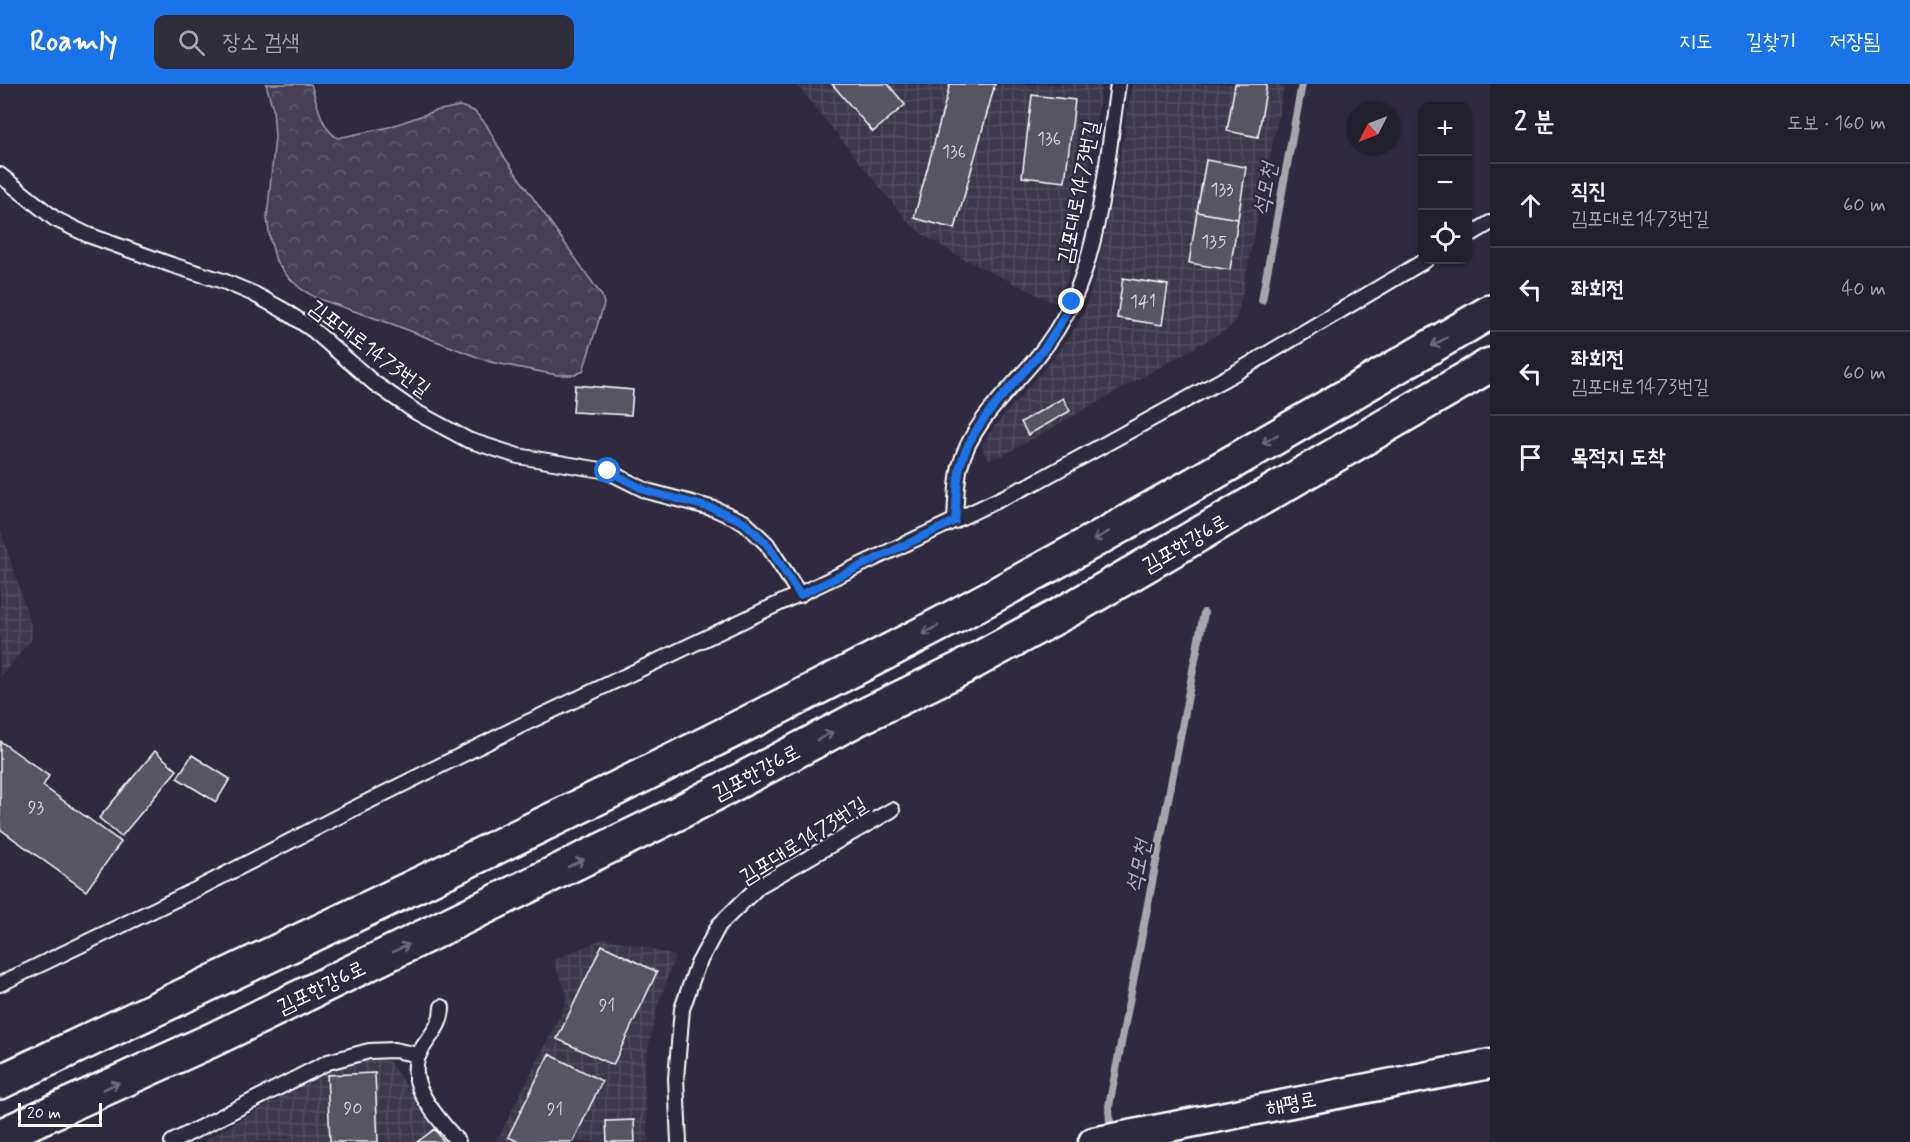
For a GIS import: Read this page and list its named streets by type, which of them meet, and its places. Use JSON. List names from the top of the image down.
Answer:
{
  "streets": {
    "street": ["김포한강6로", "해평로"],
    "lane": ["김포대로1473번길"]
  },
  "water": ["석모천"],
  "house_numbers": [
    "136",
    "136",
    "133",
    "135",
    "141",
    "93",
    "91",
    "90",
    "91"
  ],
  "scale_bar": "20 m",
  "north": "bottom left",
  "page": {
    "header": "Roamly",
    "search": "장소 검색",
    "nav": ["지도", "길찾기", "저장됨"],
    "heading": ["2 분", "도보 · 160 m"],
    "map_buttons": ["+", "−"],
    "list": [
      ["직진", "김포대로1473번길", "60 m"],
      ["좌회전", "40 m"],
      ["좌회전", "김포대로1473번길", "60 m"],
      "목적지 도착"
    ],
    "scale": "20 m"
  }
}
